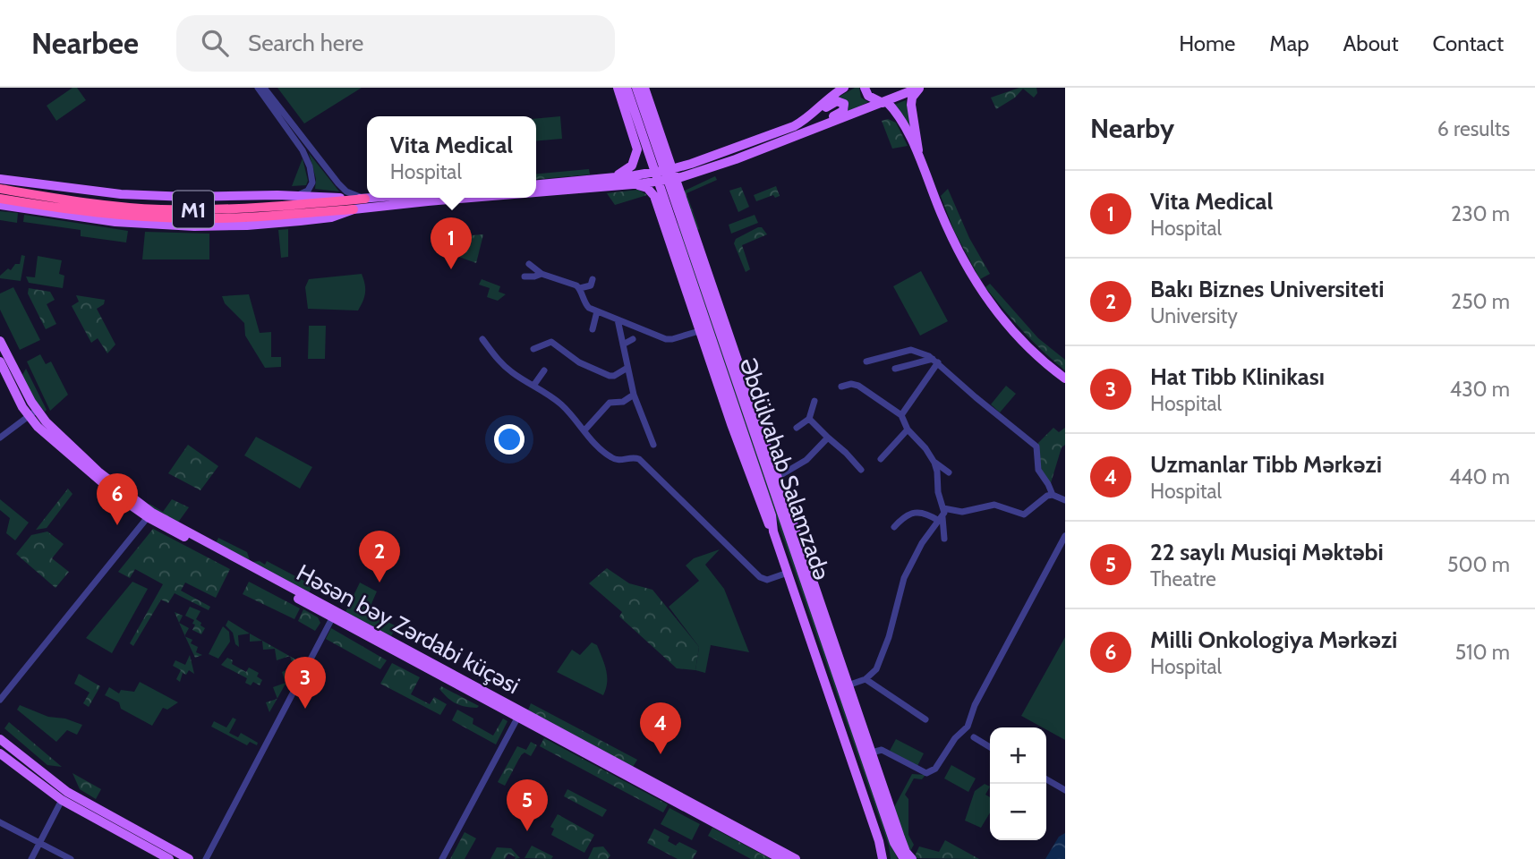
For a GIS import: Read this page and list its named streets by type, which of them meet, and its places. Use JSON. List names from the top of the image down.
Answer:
{
  "streets": {
    "highway": ["M1"],
    "main road": ["Əbdülvahab Salamzadə", "Həsən bəy Zərdabi küçəsi"]
  },
  "page": {
    "header": "Nearbee",
    "search": "Search here",
    "nav": [
      "Home",
      "Map",
      "About",
      "Contact"
    ],
    "heading": ["Nearby", "6 results"],
    "popup": ["Vita Medical", "Hospital"],
    "list": [
      {
        "mark": "1",
        "name": "Vita Medical",
        "note": "Hospital",
        "value": "230 m"
      },
      {
        "mark": "2",
        "name": "Bakı Biznes Universiteti",
        "note": "University",
        "value": "250 m"
      },
      {
        "mark": "3",
        "name": "Hat Tibb Klinikası",
        "note": "Hospital",
        "value": "430 m"
      },
      {
        "mark": "4",
        "name": "Uzmanlar Tibb Mərkəzi",
        "note": "Hospital",
        "value": "440 m"
      },
      {
        "mark": "5",
        "name": "22 saylı Musiqi Məktəbi",
        "note": "Theatre",
        "value": "500 m"
      },
      {
        "mark": "6",
        "name": "Milli Onkologiya Mərkəzi",
        "note": "Hospital",
        "value": "510 m"
      }
    ],
    "pins": [
      "1",
      "6",
      "2",
      "3",
      "4",
      "5"
    ],
    "map_buttons": ["+", "−"]
  }
}
